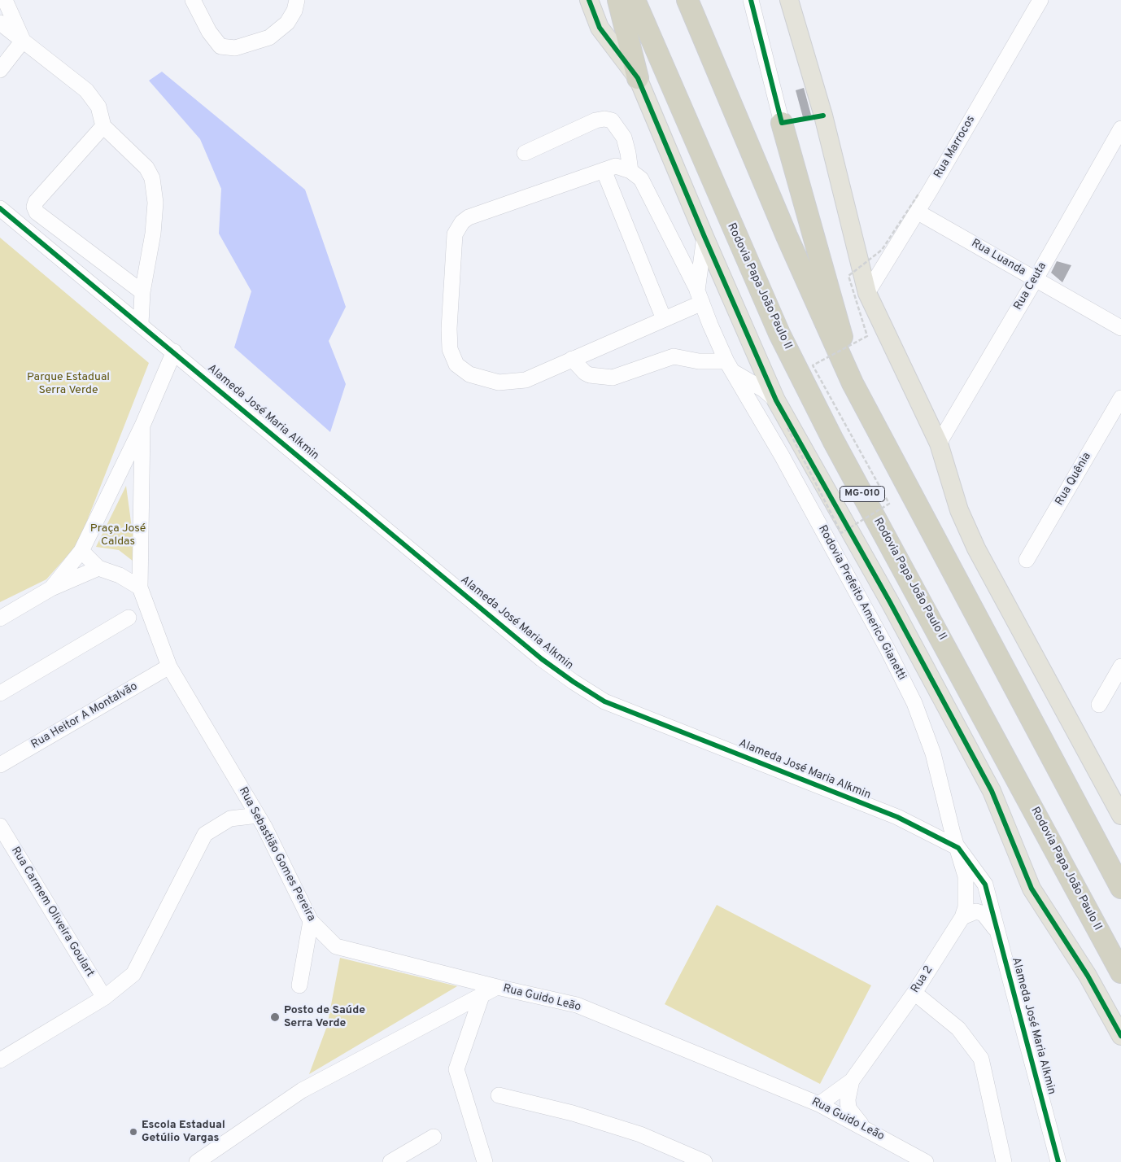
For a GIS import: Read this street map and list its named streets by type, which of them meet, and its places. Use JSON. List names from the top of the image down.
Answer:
{
  "streets": {
    "highway": ["Rodovia Papa João Paulo II", "MG-010"],
    "street": [
      "Rua Marrocos",
      "Rua Luanda",
      "Rua Ceuta",
      "Alameda José Maria Alkmin",
      "Rua Quênia",
      "Rodovia Prefeito Americo Gianetti",
      "Rua Heitor A Montalvão",
      "Rua Sebastião Gomes Pereira",
      "Rua Carmem Oliveira Goulart",
      "Rua 2",
      "Rua Guido Leão"
    ]
  },
  "crossings": [
    ["Rua Marrocos", "Rua Luanda"],
    ["Rua Luanda", "Rua Ceuta"],
    ["Alameda José Maria Alkmin", "Rodovia Prefeito Americo Gianetti"],
    ["Rodovia Prefeito Americo Gianetti", "Rua 2"],
    ["Rua Heitor A Montalvão", "Rua Sebastião Gomes Pereira"],
    ["Rua Sebastião Gomes Pereira", "Rua Guido Leão"],
    ["Rua 2", "Rua Guido Leão"]
  ],
  "parks": ["Parque Estadual Serra Verde", "Praça José Caldas"],
  "places": ["Posto de Saúde Serra Verde", "Escola Estadual Getúlio Vargas"]
}
